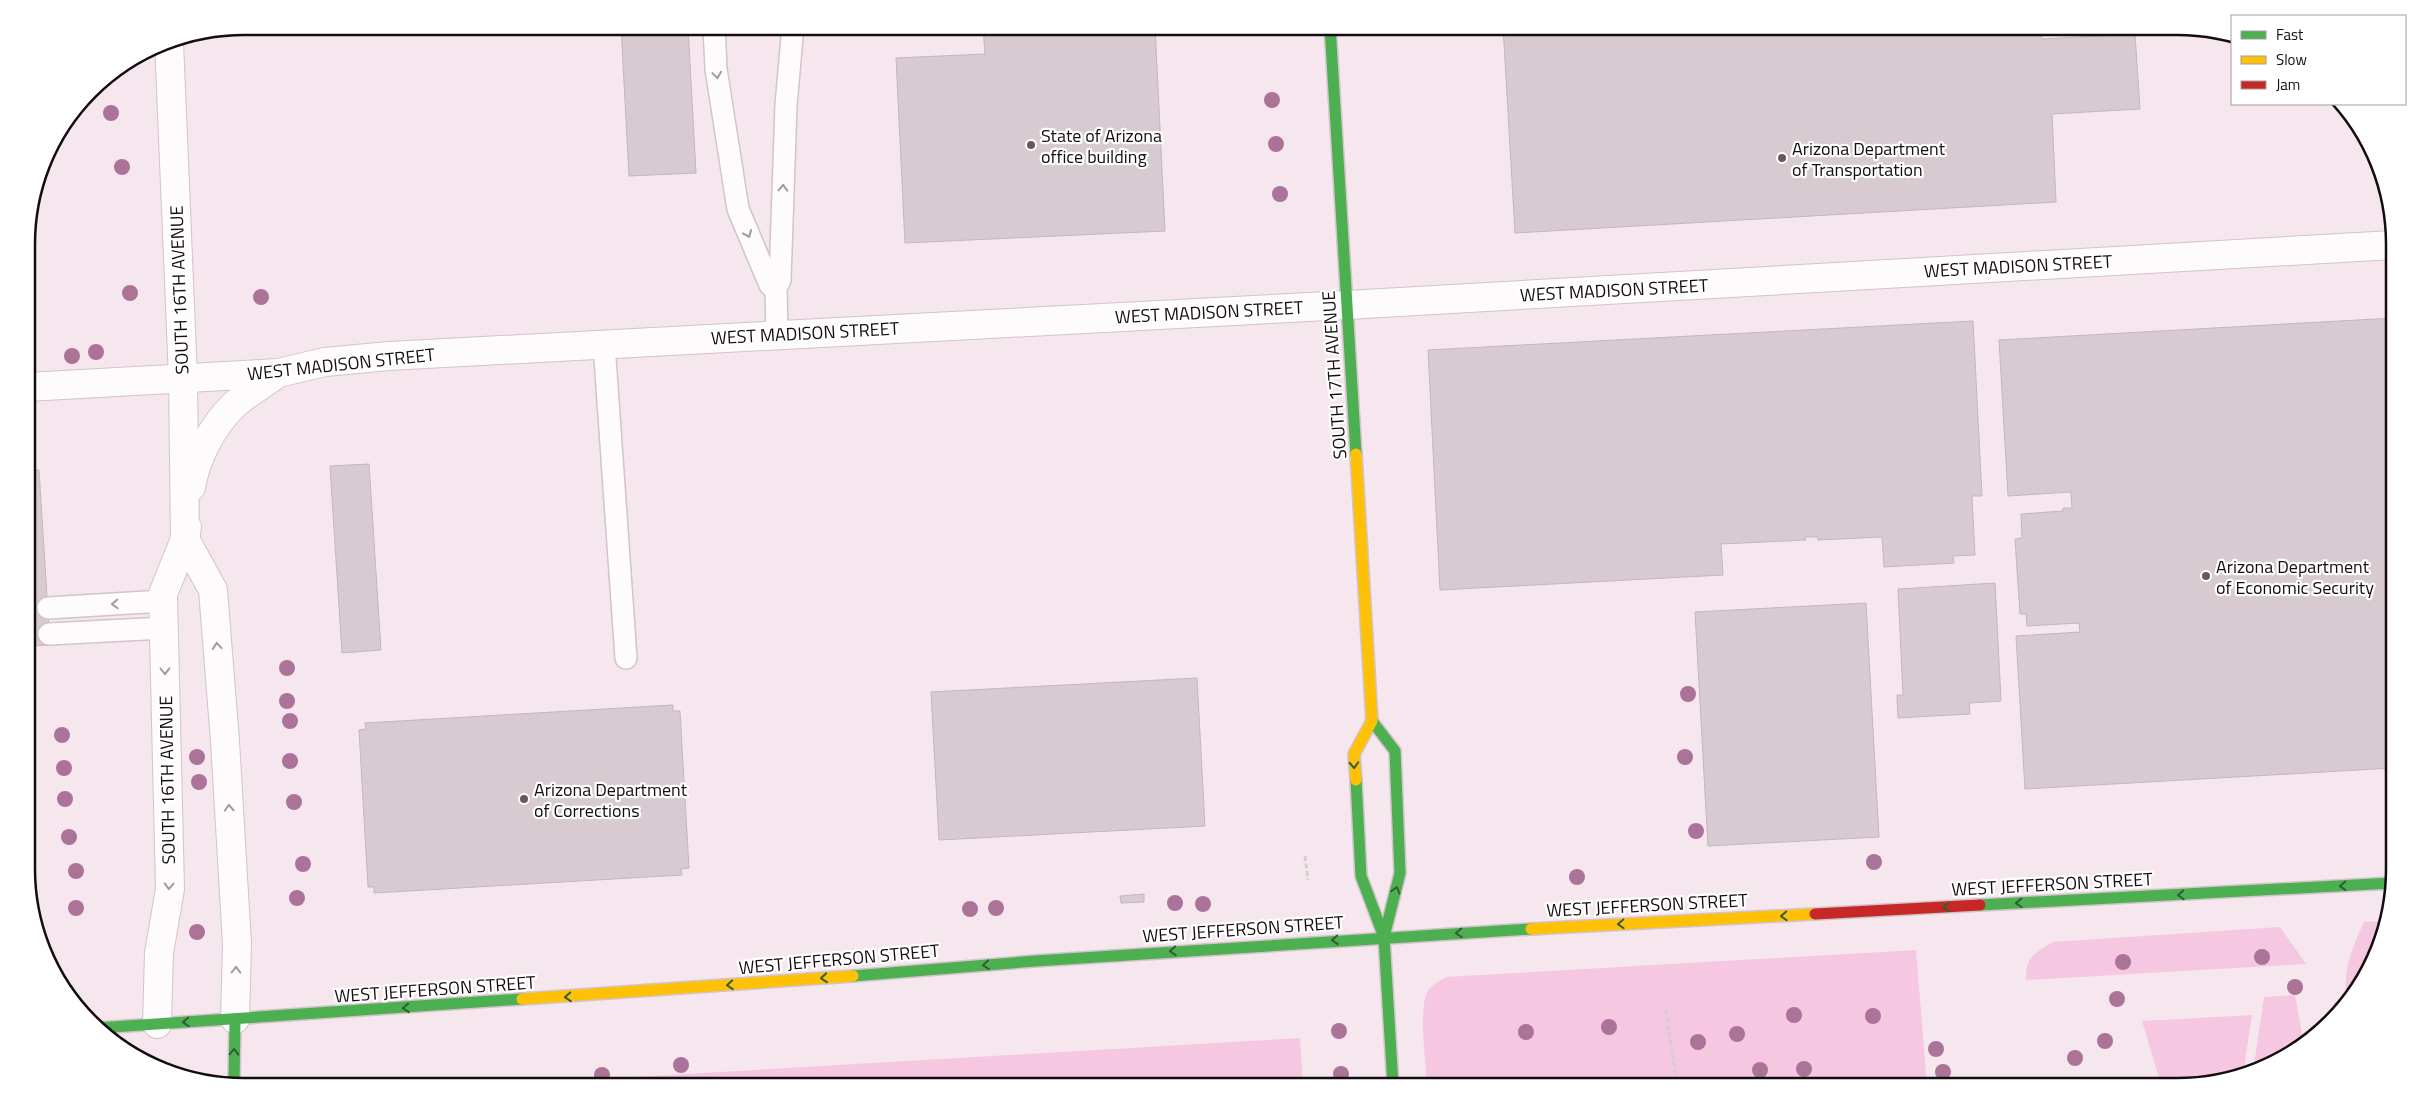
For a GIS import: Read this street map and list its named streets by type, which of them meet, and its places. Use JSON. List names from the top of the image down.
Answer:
{
  "streets": {
    "main road": ["SOUTH 17TH AVENUE", "WEST JEFFERSON STREET"],
    "street": ["WEST MADISON STREET", "SOUTH 16TH AVENUE"]
  },
  "crossings": [
    ["WEST MADISON STREET", "SOUTH 16TH AVENUE"],
    ["WEST MADISON STREET", "SOUTH 17TH AVENUE"],
    ["SOUTH 16TH AVENUE", "WEST JEFFERSON STREET"]
  ],
  "one_way": ["WEST JEFFERSON STREET"],
  "places": [
    "State of Arizona office building",
    "Arizona Department of Transportation",
    "Arizona Department of Economic Security",
    "Arizona Department of Corrections"
  ],
  "legend": ["Fast", "Slow", "Jam"]
}
